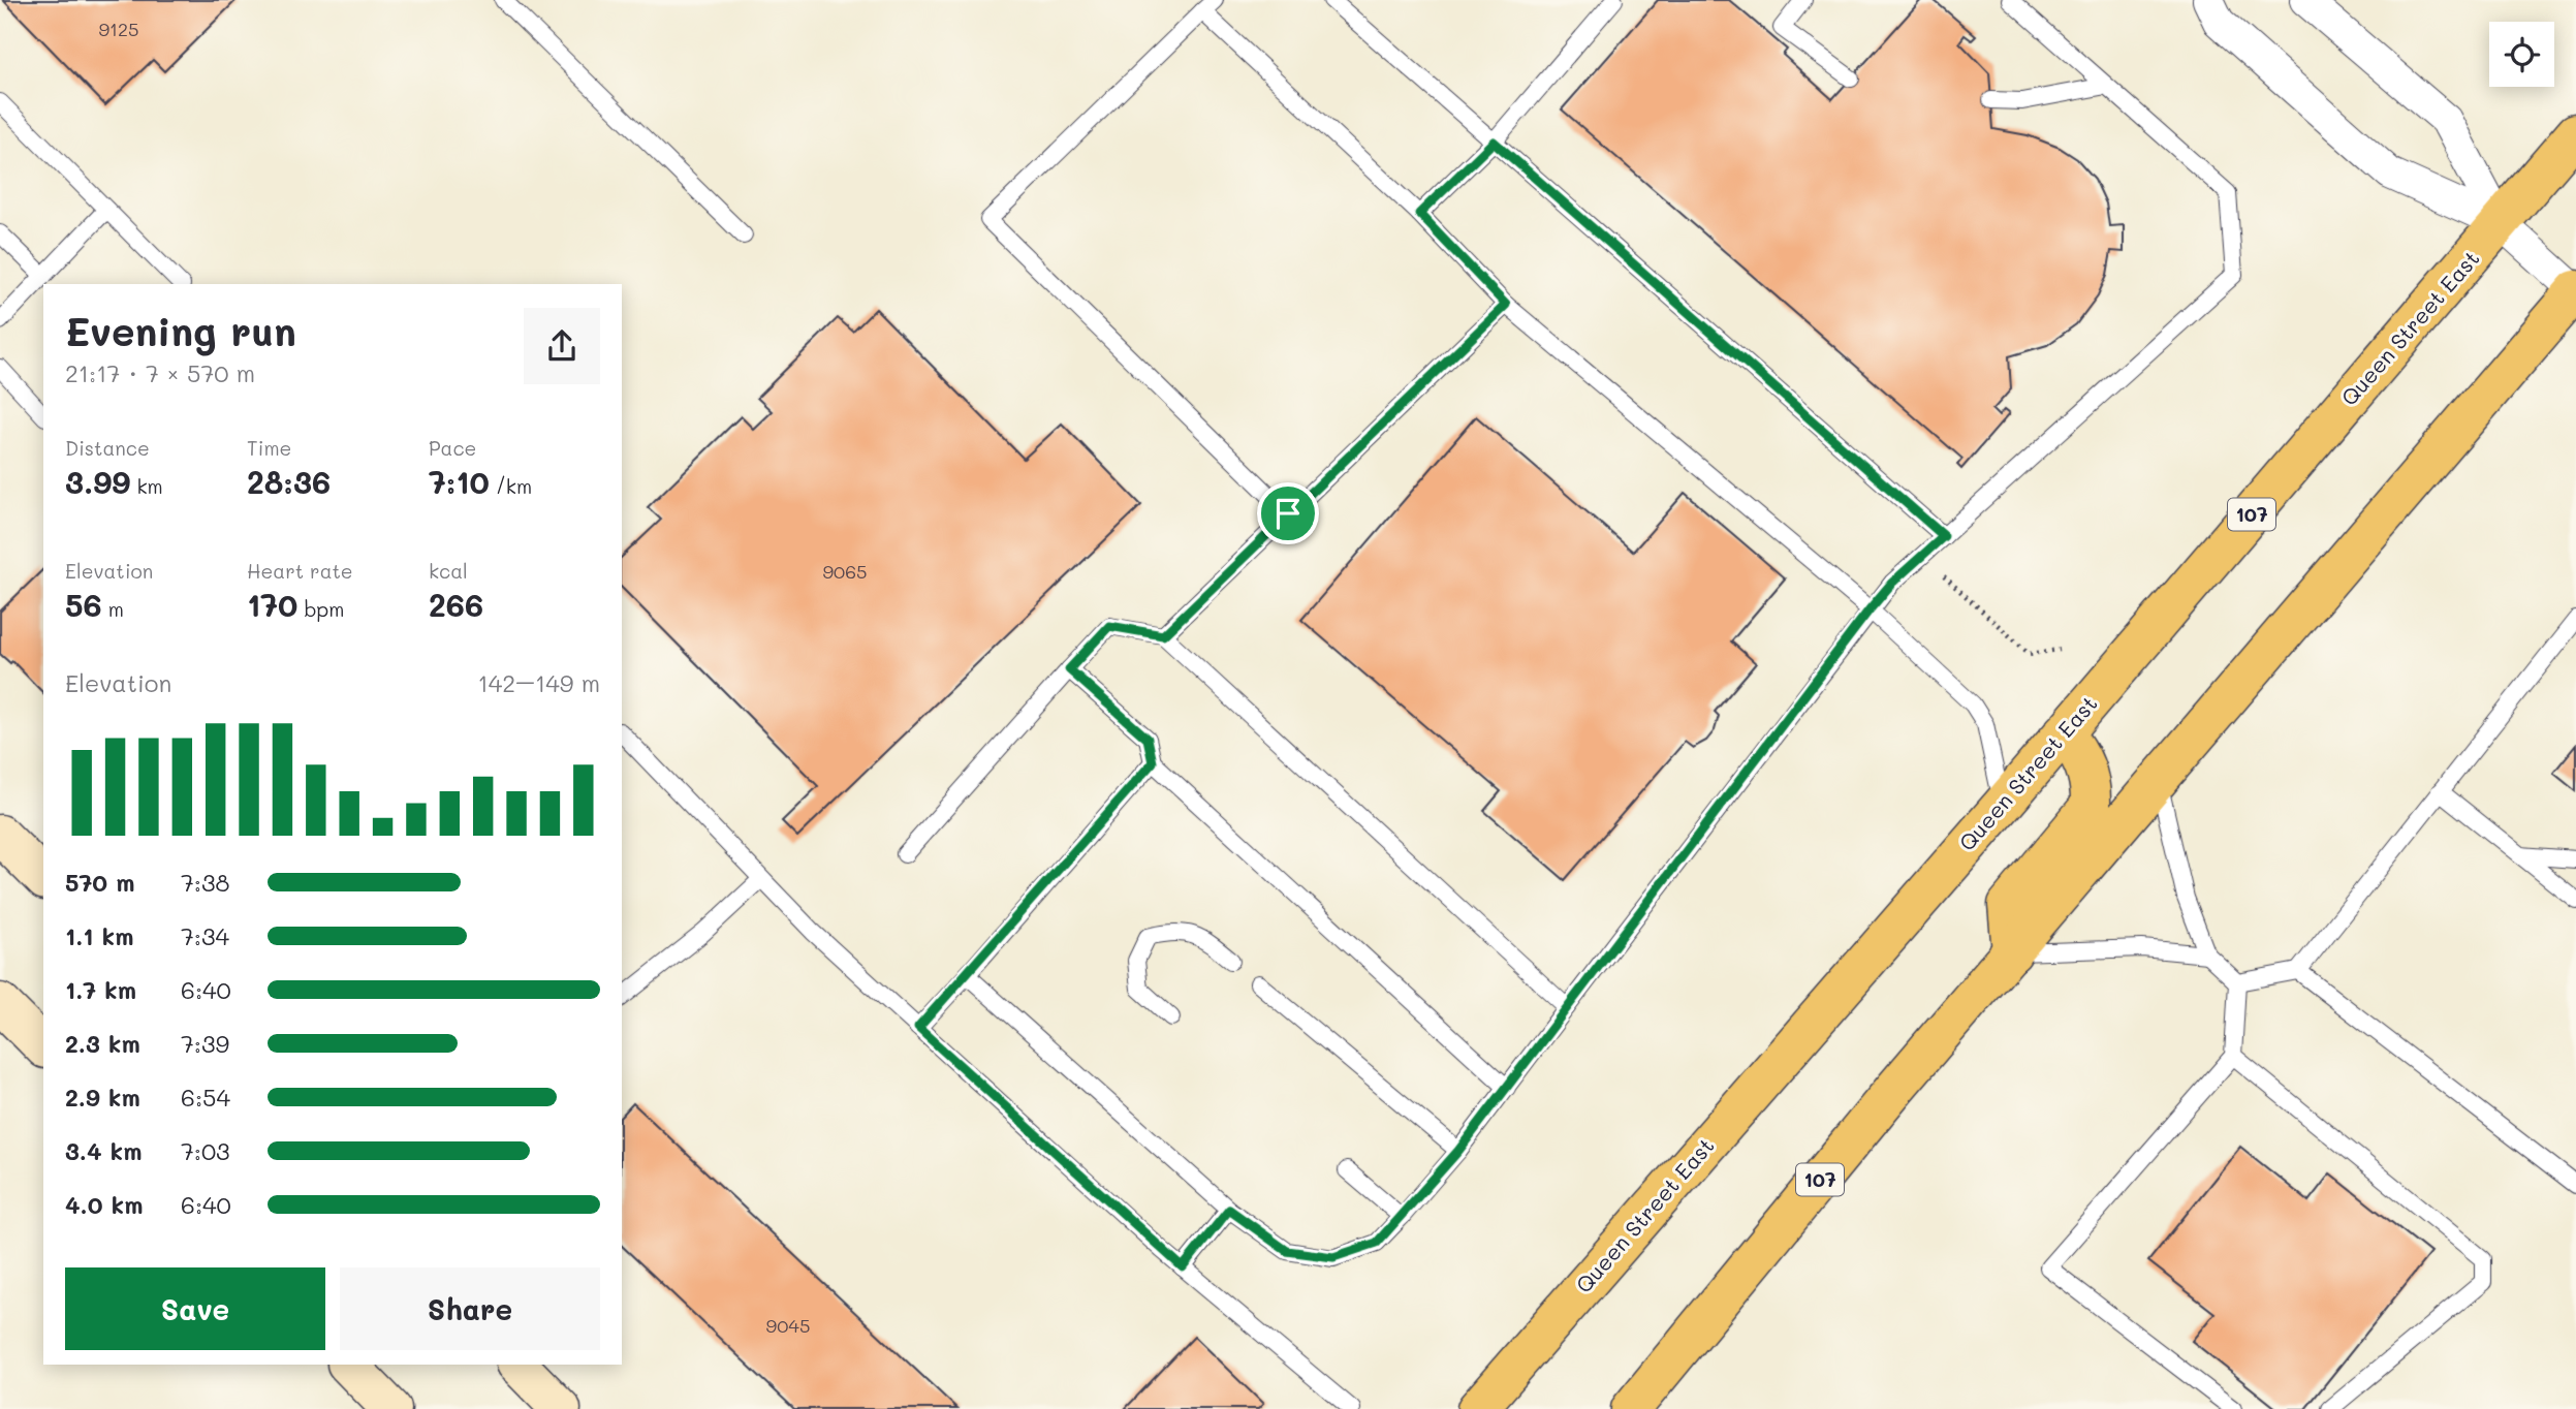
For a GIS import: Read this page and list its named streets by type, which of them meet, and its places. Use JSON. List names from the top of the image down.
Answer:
{
  "streets": {
    "main road": ["Queen Street East", "107"]
  },
  "house_numbers": ["9125", "9065", "9045"],
  "page": {
    "heading": ["Evening run", "21:17 · 7 × 570 m"],
    "stats": [
      ["Distance", "3.99 km"],
      ["Time", "28:36"],
      ["Pace", "7:10 /km"],
      ["Elevation", "56 m"],
      ["Heart rate", "170 bpm"],
      ["kcal", "266"]
    ],
    "chart": ["Elevation", "142–149 m"],
    "list": [
      {
        "name": "570 m",
        "note": "7:38"
      },
      {
        "name": "1.1 km",
        "note": "7:34"
      },
      {
        "name": "1.7 km",
        "note": "6:40"
      },
      {
        "name": "2.3 km",
        "note": "7:39"
      },
      {
        "name": "2.9 km",
        "note": "6:54"
      },
      {
        "name": "3.4 km",
        "note": "7:03"
      },
      {
        "name": "4.0 km",
        "note": "6:40"
      }
    ],
    "buttons": ["Save", "Share"]
  }
}
